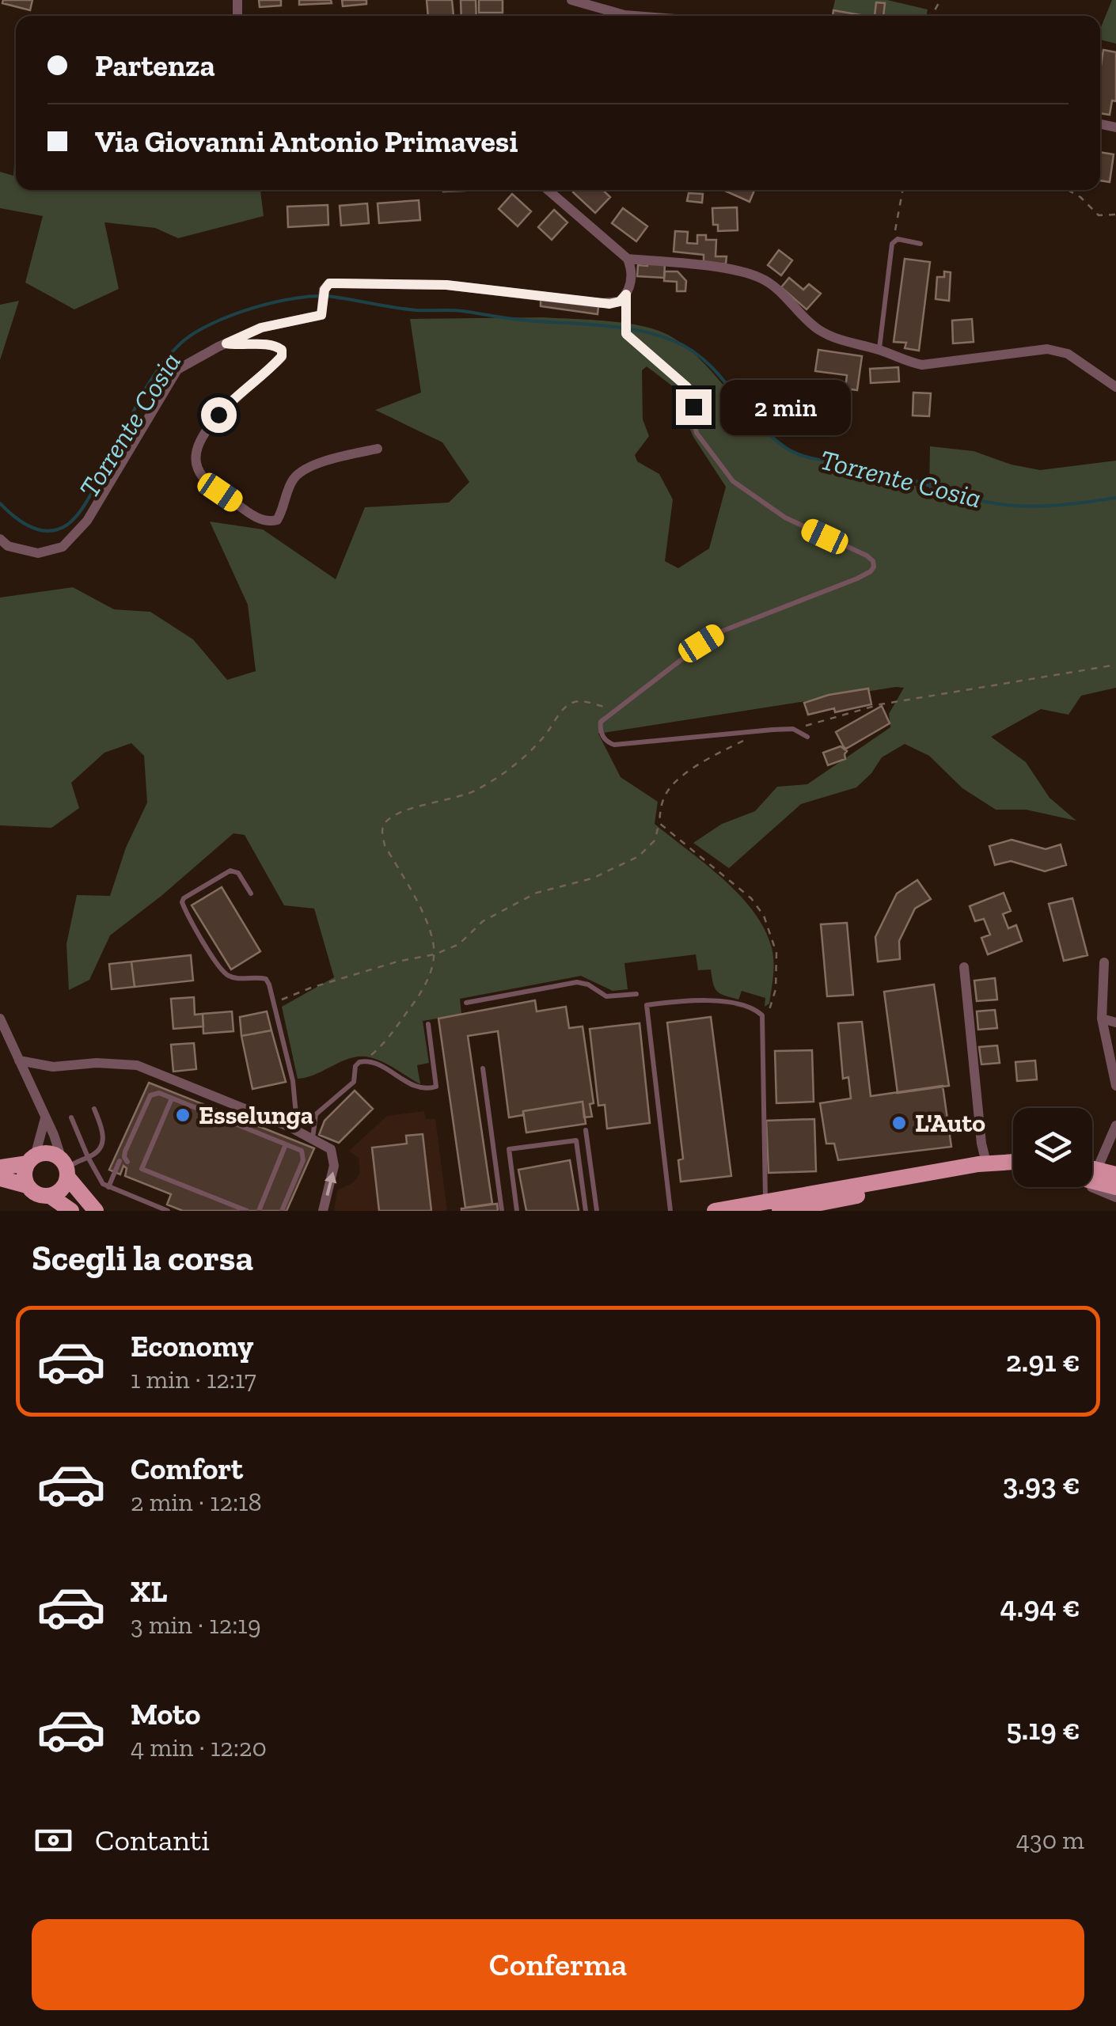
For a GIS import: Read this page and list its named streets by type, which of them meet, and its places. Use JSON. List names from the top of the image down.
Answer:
{
  "water": ["Torrente Cosia"],
  "places": ["Esselunga", "L'Auto"],
  "page": {
    "banner": ["Partenza", "Via Giovanni Antonio Primavesi"],
    "bubble": "2 min",
    "heading": "Scegli la corsa",
    "list": [
      {
        "name": "Economy",
        "note": "1 min · 12:17",
        "value": "2.91 €"
      },
      {
        "name": "Comfort",
        "note": "2 min · 12:18",
        "value": "3.93 €"
      },
      {
        "name": "XL",
        "note": "3 min · 12:19",
        "value": "4.94 €"
      },
      {
        "name": "Moto",
        "note": "4 min · 12:20",
        "value": "5.19 €"
      }
    ],
    "pay": ["Contanti", "430 m"],
    "buttons": "Conferma"
  }
}
